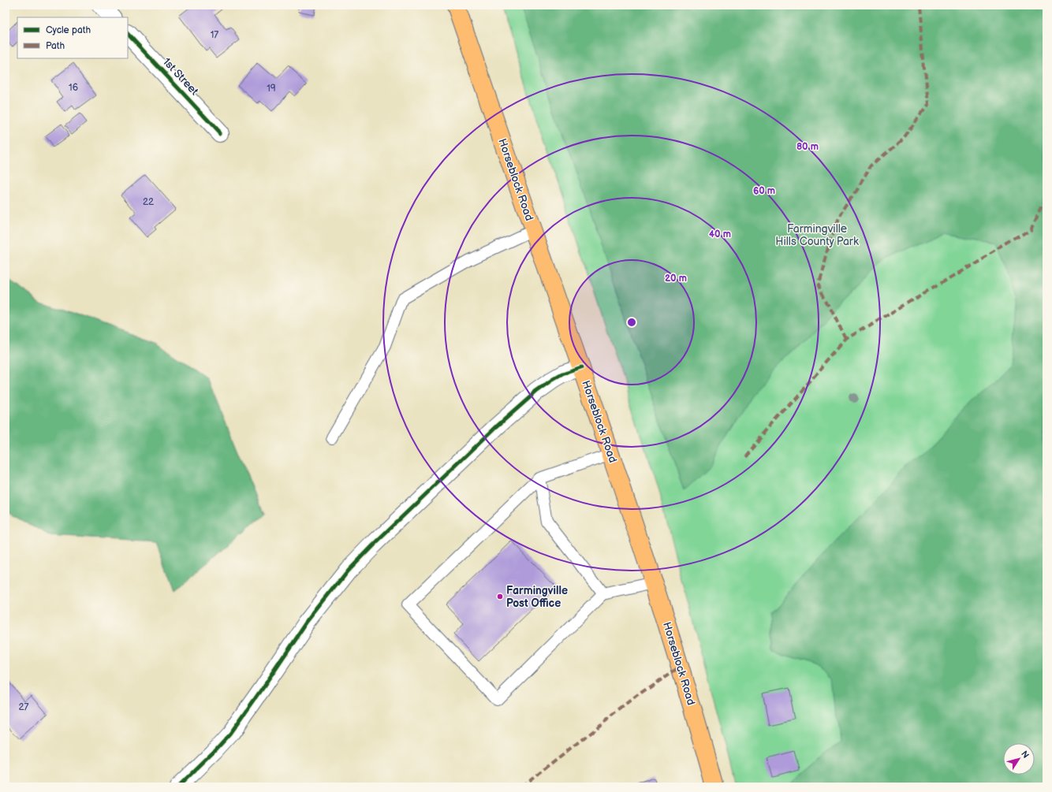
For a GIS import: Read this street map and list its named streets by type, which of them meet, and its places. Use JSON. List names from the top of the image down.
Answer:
{
  "streets": {
    "main road": ["Horseblock Road"],
    "street": ["1st Street"]
  },
  "parks": ["Farmingville Hills County Park"],
  "places": ["Farmingville Post Office"],
  "house_numbers": [
    "17",
    "16",
    "19",
    "22",
    "27"
  ],
  "legend": ["Cycle path", "Path"],
  "north": "top right",
  "rings": [
    "80 m",
    "60 m",
    "40 m",
    "20 m"
  ]
}
